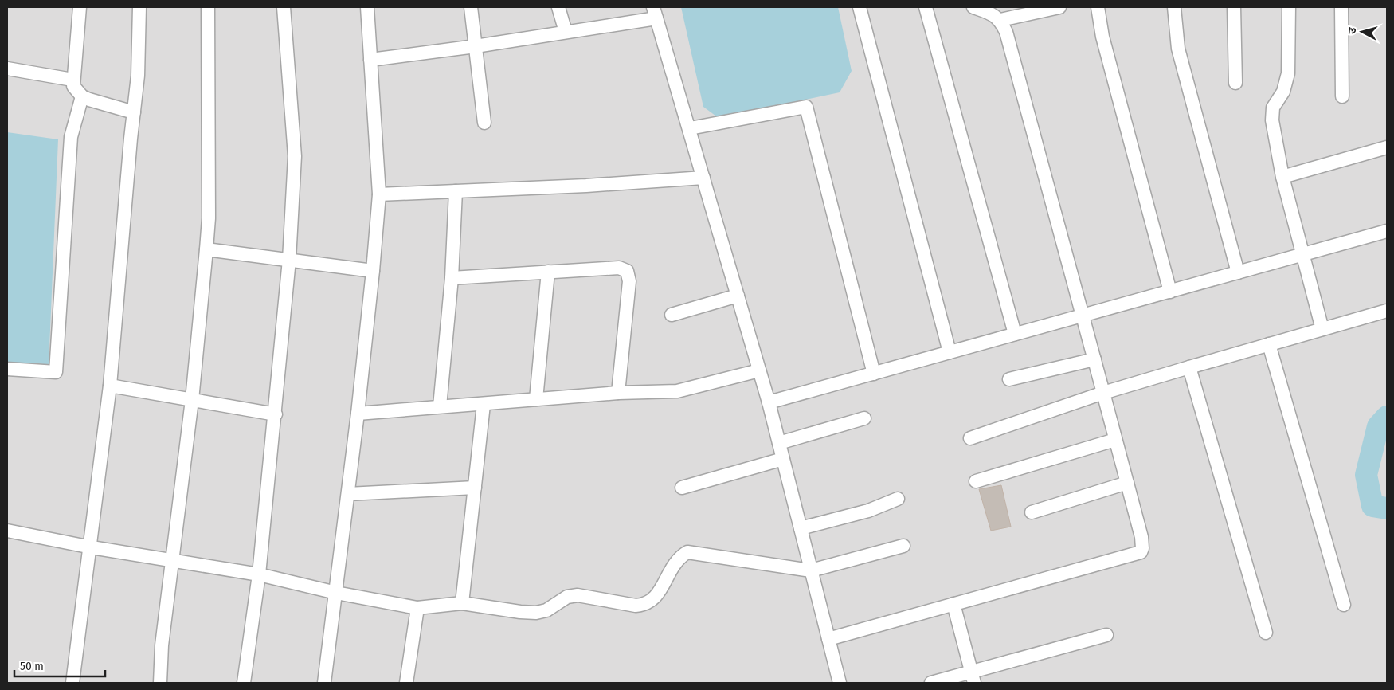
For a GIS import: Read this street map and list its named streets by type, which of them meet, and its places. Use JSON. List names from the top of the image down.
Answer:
{
  "scale_bar": "50 m",
  "north": "left"
}
